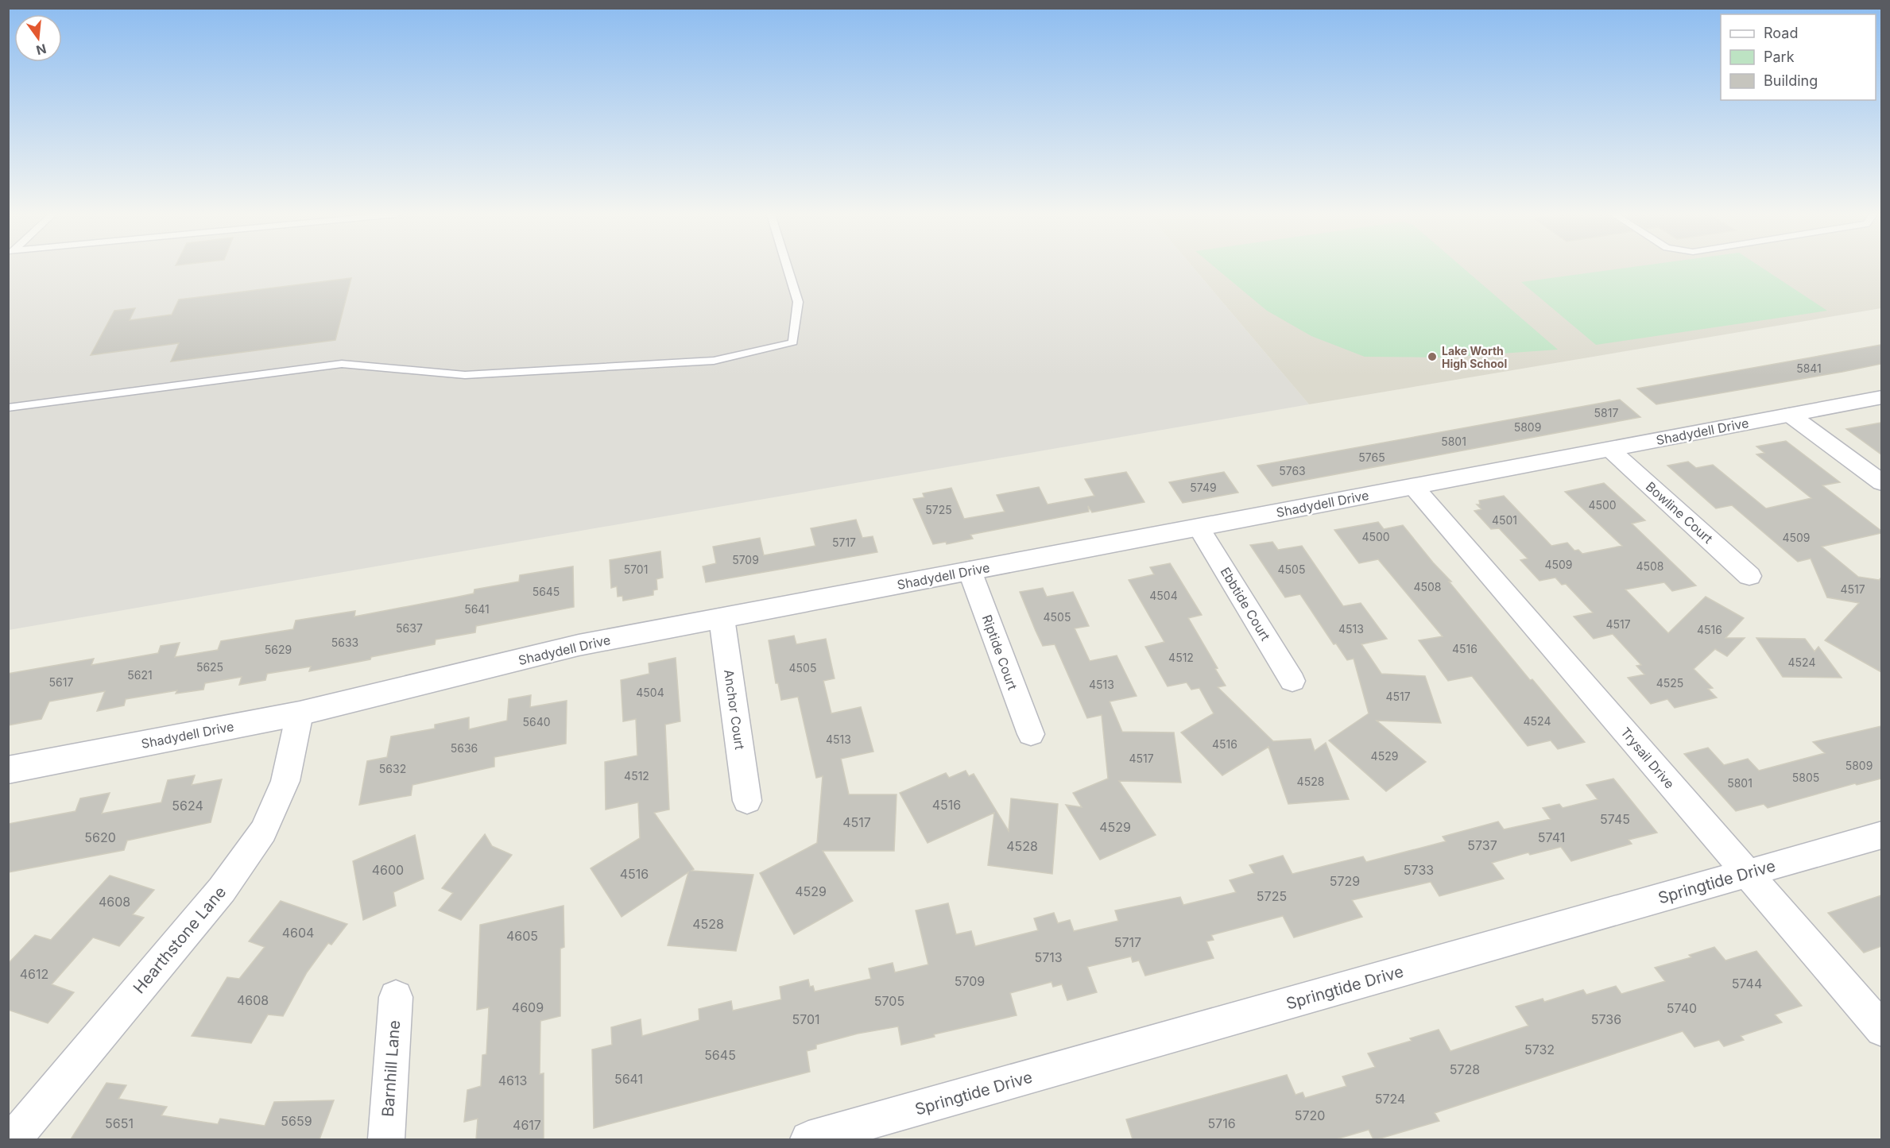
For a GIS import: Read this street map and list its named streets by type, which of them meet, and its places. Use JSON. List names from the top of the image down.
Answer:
{
  "streets": {
    "street": [
      "Shadydell Drive",
      "Bowline Court",
      "Ebbtide Court",
      "Riptide Court",
      "Anchor Court",
      "Trysail Drive",
      "Springtide Drive",
      "Hearthstone Lane",
      "Barnhill Lane"
    ]
  },
  "crossings": [
    ["Shadydell Drive", "Bowline Court"],
    ["Shadydell Drive", "Ebbtide Court"],
    ["Shadydell Drive", "Riptide Court"],
    ["Shadydell Drive", "Anchor Court"],
    ["Shadydell Drive", "Trysail Drive"],
    ["Shadydell Drive", "Hearthstone Lane"],
    ["Trysail Drive", "Springtide Drive"]
  ],
  "places": ["Lake Worth High School"],
  "house_numbers": [
    "5841",
    "5817",
    "5809",
    "5801",
    "5765",
    "5763",
    "5749",
    "4500",
    "5725",
    "4501",
    "4500",
    "4509",
    "5717",
    "5709",
    "4509",
    "4508",
    "5701",
    "4505",
    "4508",
    "4517",
    "5645",
    "4504",
    "5641",
    "4505",
    "4517",
    "5637",
    "4513",
    "4516",
    "5633",
    "4516",
    "5629",
    "4512",
    "4524",
    "5625",
    "4505",
    "5621",
    "5617",
    "4525",
    "4513",
    "4504",
    "4517",
    "4524",
    "5640",
    "4513",
    "4516",
    "5636",
    "4529",
    "4517",
    "5809",
    "5632",
    "4512",
    "5805",
    "4528",
    "5801",
    "4516",
    "5624",
    "5745",
    "4517",
    "4529",
    "5620",
    "5741",
    "5737",
    "4528",
    "4600",
    "5733",
    "4516",
    "5729",
    "4529",
    "5725",
    "4608",
    "4528",
    "4604",
    "4605",
    "5717",
    "5713",
    "4612",
    "5709",
    "5744",
    "4608",
    "5705",
    "4609",
    "5740",
    "5701",
    "5736",
    "5732",
    "5645",
    "5728",
    "5641",
    "4613",
    "5724",
    "5720",
    "5659",
    "5651",
    "5716",
    "4617"
  ],
  "legend": ["Road", "Park", "Building"],
  "north": "bottom"
}
